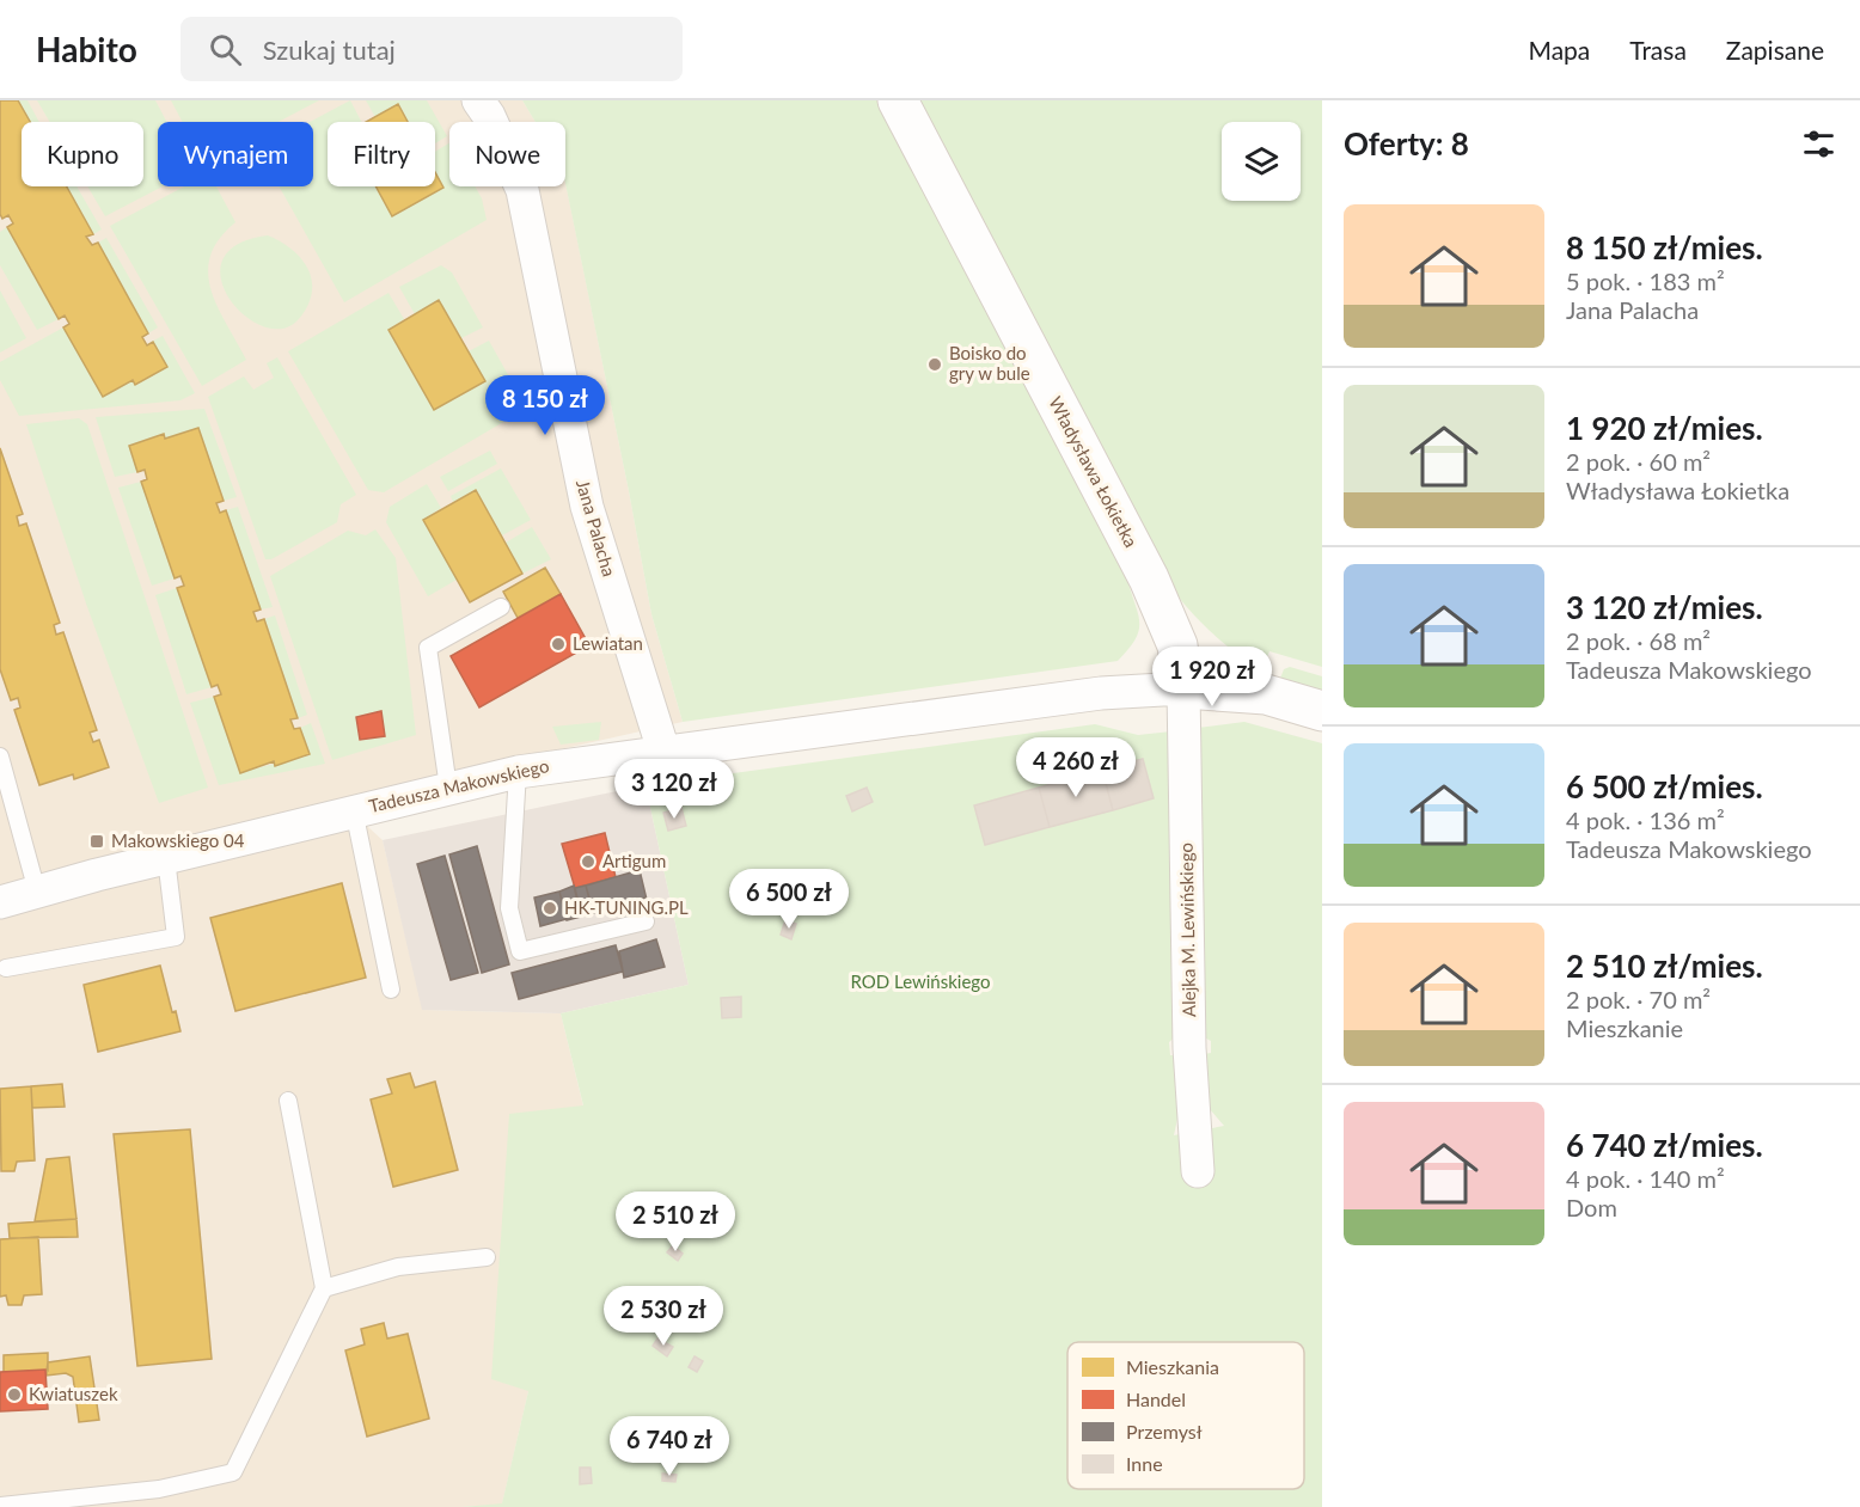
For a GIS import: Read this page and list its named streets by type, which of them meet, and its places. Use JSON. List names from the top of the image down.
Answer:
{
  "streets": {
    "street": [
      "Władysława Łokietka",
      "Jana Palacha",
      "Tadeusza Makowskiego",
      "Alejka M. Lewińskiego"
    ]
  },
  "crossings": [
    ["Władysława Łokietka", "Tadeusza Makowskiego"],
    ["Władysława Łokietka", "Alejka M. Lewińskiego"],
    ["Jana Palacha", "Tadeusza Makowskiego"],
    ["Tadeusza Makowskiego", "Alejka M. Lewińskiego"]
  ],
  "parks": ["ROD Lewińskiego"],
  "places": {
    "other": [
      "Boisko do gry w bule",
      "Lewiatan",
      "Artigum",
      "HK-TUNING.PL",
      "Kwiatuszek"
    ],
    "transit": ["Makowskiego 04"]
  },
  "legend": [
    "Mieszkania",
    "Handel",
    "Przemysł",
    "Inne"
  ],
  "page": {
    "header": "Habito",
    "search": "Szukaj tutaj",
    "nav": ["Mapa", "Trasa", "Zapisane"],
    "heading": "Oferty: 8",
    "chip": [
      "Kupno",
      "Wynajem",
      "Filtry",
      "Nowe"
    ],
    "list": [
      {
        "name": "8 150 zł/mies.",
        "note": "5 pok. · 183 m² · Jana Palacha"
      },
      {
        "name": "1 920 zł/mies.",
        "note": "2 pok. · 60 m² · Władysława Łokietka"
      },
      {
        "name": "3 120 zł/mies.",
        "note": "2 pok. · 68 m² · Tadeusza Makowskiego"
      },
      {
        "name": "6 500 zł/mies.",
        "note": "4 pok. · 136 m² · Tadeusza Makowskiego"
      },
      {
        "name": "2 510 zł/mies.",
        "note": "2 pok. · 70 m² · Mieszkanie"
      },
      {
        "name": "6 740 zł/mies.",
        "note": "4 pok. · 140 m² · Dom"
      }
    ],
    "price": [
      "8 150 zł",
      "1 920 zł",
      "4 260 zł",
      "3 120 zł",
      "6 500 zł",
      "2 510 zł",
      "2 530 zł",
      "6 740 zł"
    ]
  }
}
